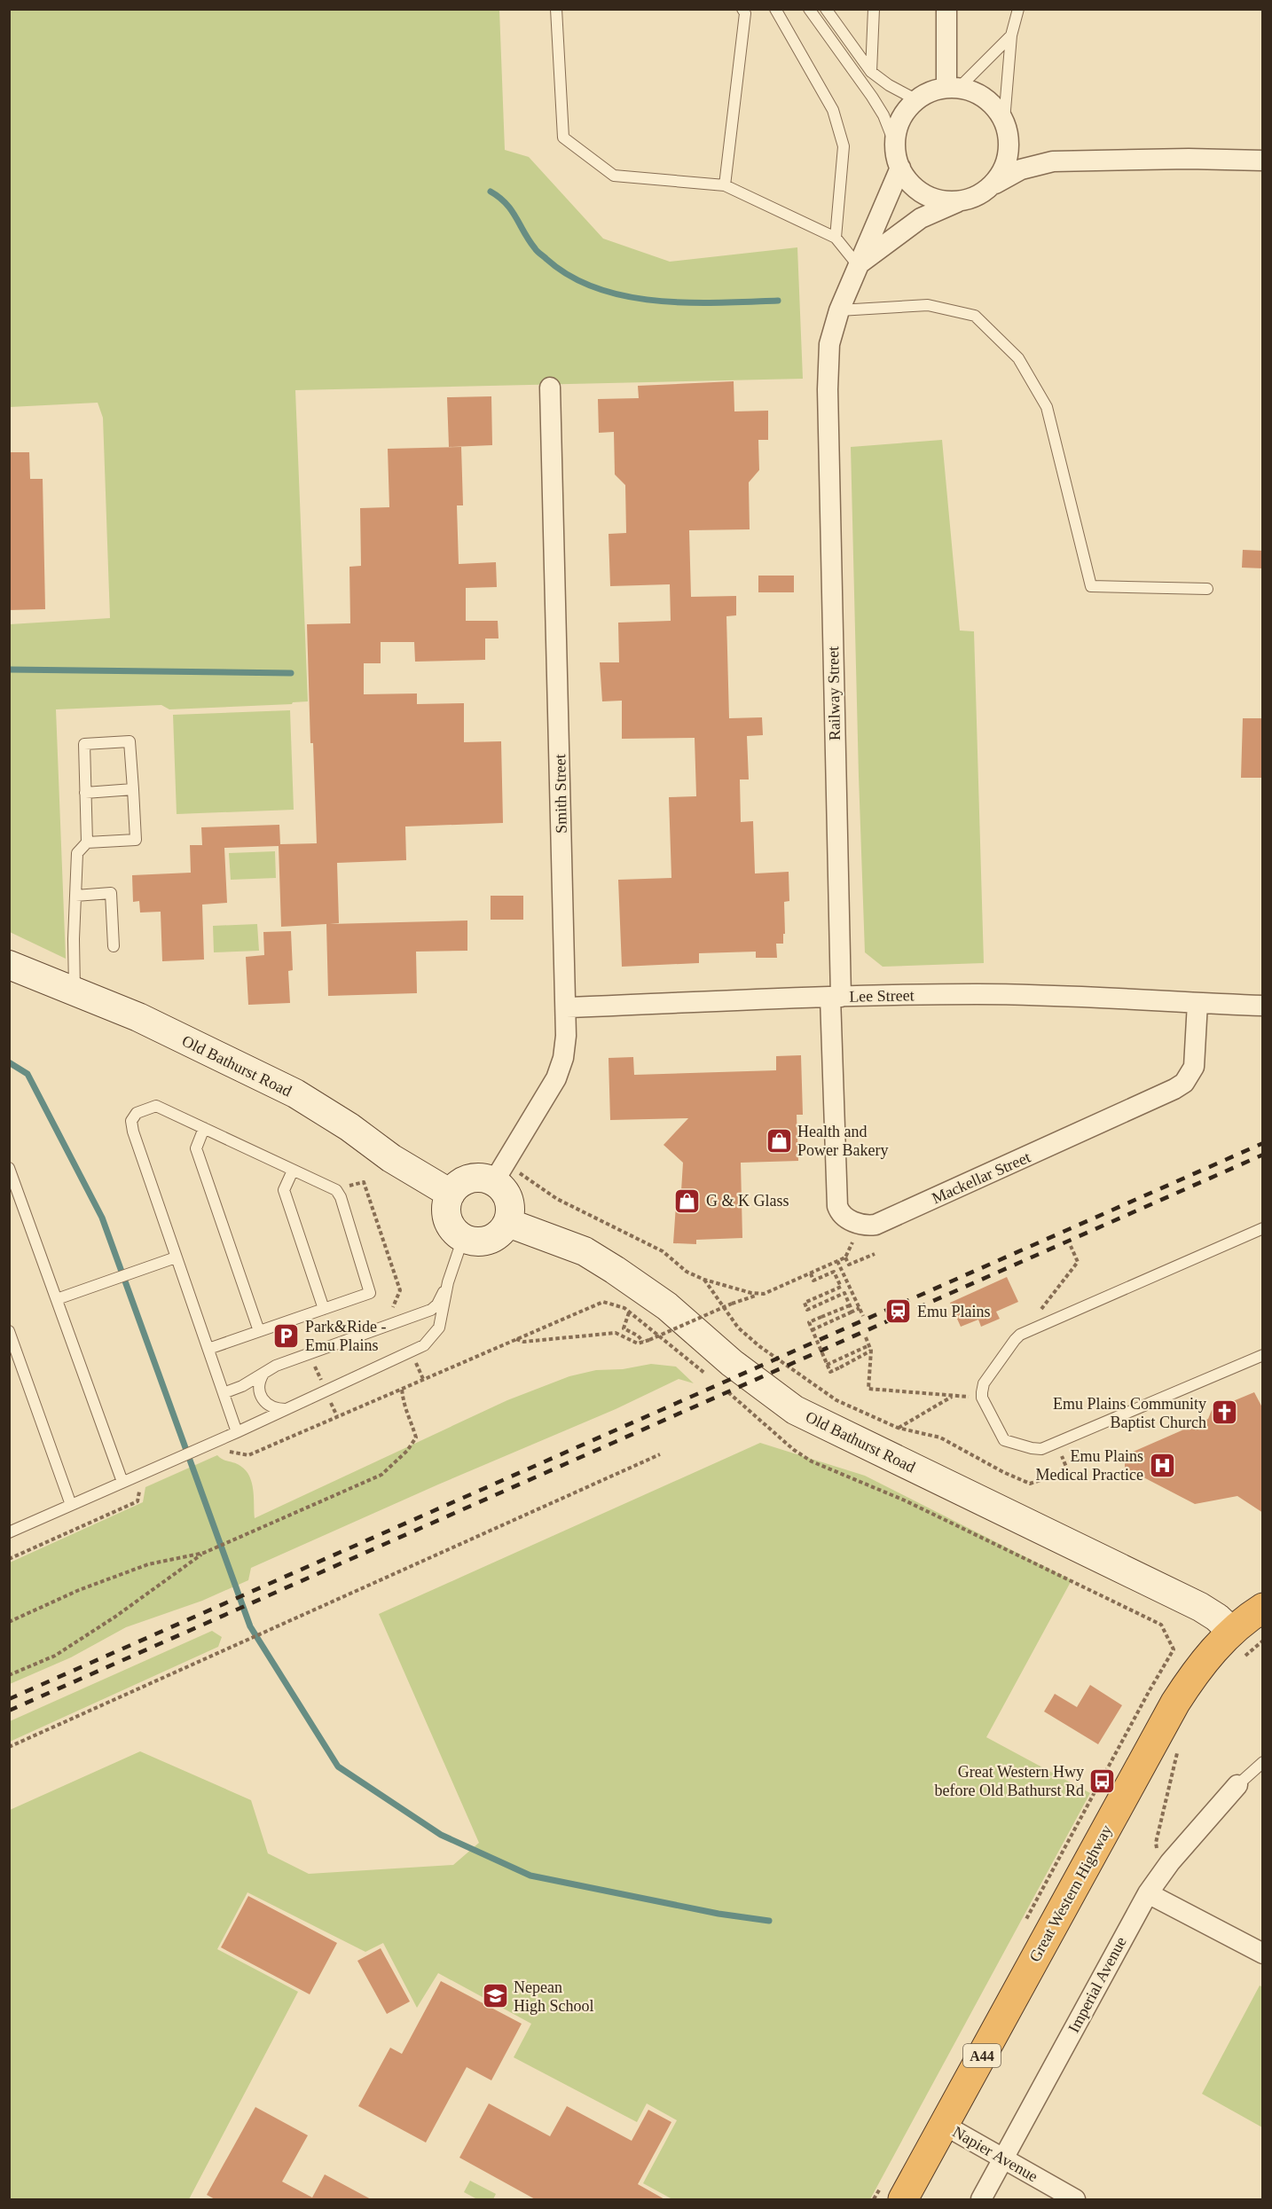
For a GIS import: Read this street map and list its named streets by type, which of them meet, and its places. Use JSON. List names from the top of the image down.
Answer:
{
  "streets": {
    "highway": ["Great Western Highway", "A44"],
    "main road": ["Old Bathurst Road"],
    "street": [
      "Railway Street",
      "Smith Street",
      "Lee Street",
      "Mackellar Street",
      "Imperial Avenue",
      "Napier Avenue"
    ]
  },
  "crossings": [
    ["Railway Street", "Lee Street"],
    ["Railway Street", "Mackellar Street"],
    ["Smith Street", "Lee Street"],
    ["Smith Street", "Old Bathurst Road"],
    ["Lee Street", "Mackellar Street"],
    ["Old Bathurst Road", "Great Western Highway"],
    ["Great Western Highway", "Napier Avenue"],
    ["Imperial Avenue", "Napier Avenue"]
  ],
  "places": {
    "shop": ["Health and Power Bakery", "G & K Glass"],
    "station": ["Emu Plains"],
    "parking": ["Park&Ride - Emu Plains"],
    "church": ["Emu Plains Community Baptist Church"],
    "hospital": ["Emu Plains Medical Practice"],
    "bus stop": ["Great Western Hwy before Old Bathurst Rd"],
    "school or university": ["Nepean High School"]
  }
}
